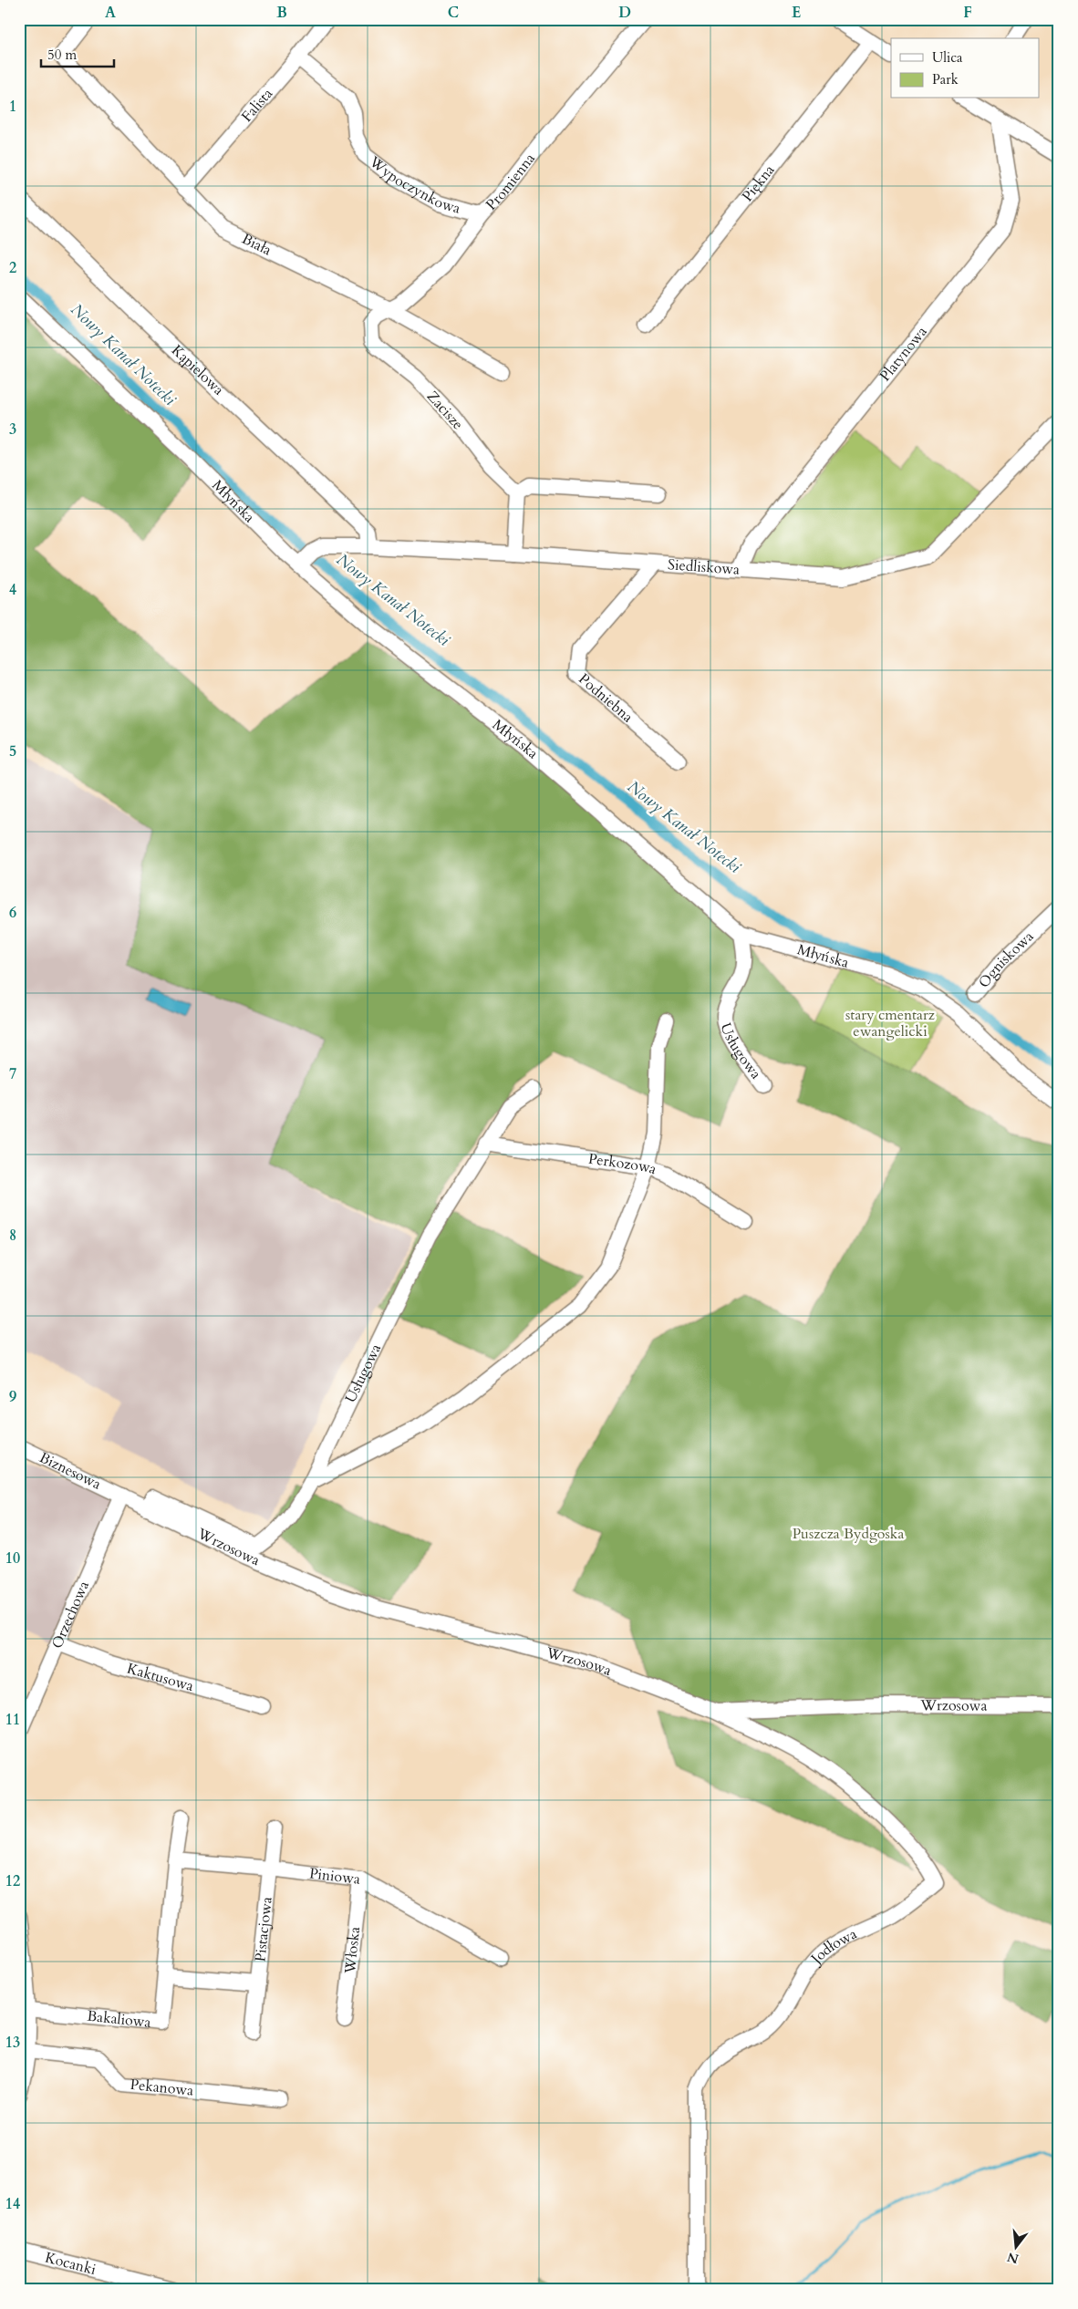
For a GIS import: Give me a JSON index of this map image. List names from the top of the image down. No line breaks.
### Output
{"streets":{"street":["Falista","Promienna","Wypoczynkowa","Piękna","Biała","Platynowa","Kąpielowa","Zacisze","Młyńska","Siedliskowa","Podniebna","Ogniskowa","Usługowa","Perkozowa","Biznesowa","Wrzosowa","Orzechowa","Kaktusowa","Piniowa","Pistacjowa","Jodłowa","Włoska","Bakaliowa","Pekanowa","Kocanki"]},"crossings":[["Falista","Wypoczynkowa"],["Falista","Biała"],["Promienna","Wypoczynkowa"],["Promienna","Biała"],["Promienna","Zacisze"],["Platynowa","Siedliskowa"],["Kąpielowa","Siedliskowa"],["Młyńska","Siedliskowa"],["Młyńska","Usługowa"],["Siedliskowa","Podniebna"],["Usługowa","Perkozowa"],["Usługowa","Wrzosowa"],["Biznesowa","Wrzosowa"],["Biznesowa","Orzechowa"],["Wrzosowa","Orzechowa"],["Wrzosowa","Jodłowa"],["Orzechowa","Kaktusowa"],["Piniowa","Pistacjowa"],["Piniowa","Włoska"],["Piniowa","Bakaliowa"]],"water":["Nowy Kanał Notecki"],"parks":["stary cmentarz ewangelicki","Puszcza Bydgoska"],"legend":["Ulica","Park"],"scale_bar":"50 m","north":"bottom","grid":{"columns":["A","B","C","D","E","F"],"rows":["1","2","3","4","5","6","7","8","9","10","11","12","13","14"]}}
